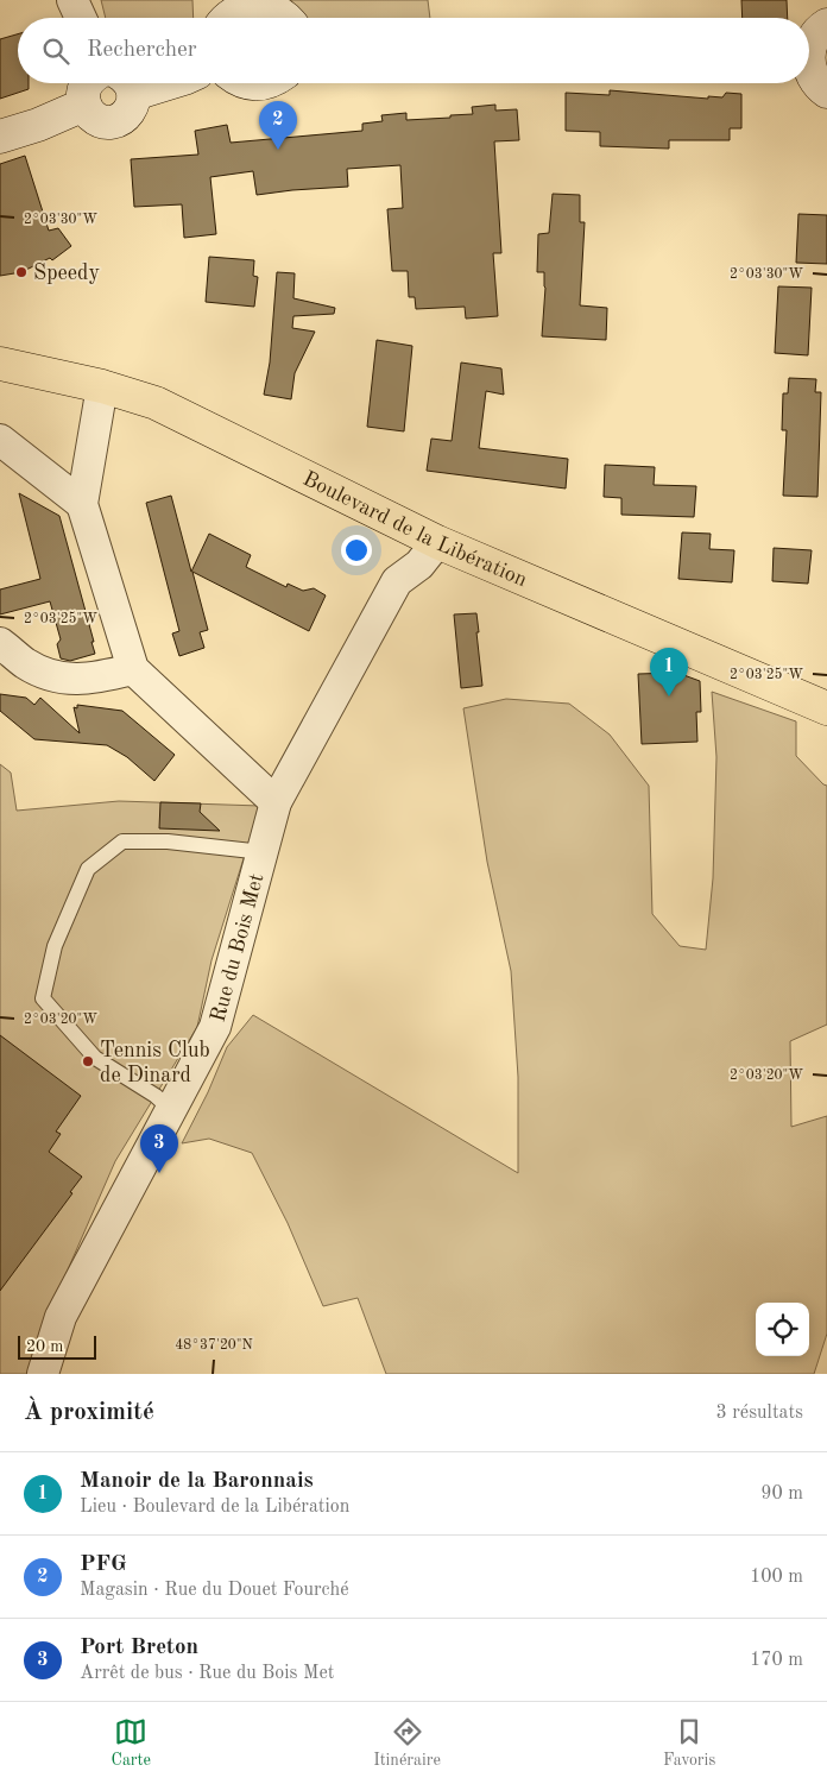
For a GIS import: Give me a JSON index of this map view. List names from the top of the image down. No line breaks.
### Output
{"streets":{"main road":["Boulevard de la Libération"],"street":["Rue du Bois Met"]},"crossings":[["Boulevard de la Libération","Rue du Bois Met"]],"places":["Speedy","Tennis Club de Dinard"],"scale_bar":"20 m","page":{"search":"Rechercher","pins":["2","1","3"],"scale":"20 m","heading":["À proximité","3 résultats"],"list":[{"mark":"1","name":"Manoir de la Baronnais","note":"Lieu · Boulevard de la Libération","value":"90 m"},{"mark":"2","name":"PFG","note":"Magasin · Rue du Douet Fourché","value":"100 m"},{"mark":"3","name":"Port Breton","note":"Arrêt de bus · Rue du Bois Met","value":"170 m"}],"nav":["Carte","Itinéraire","Favoris"]},"coordinates":["2°03'30\"W","2°03'25\"W","2°03'20\"W","48°37'20\"N"]}
